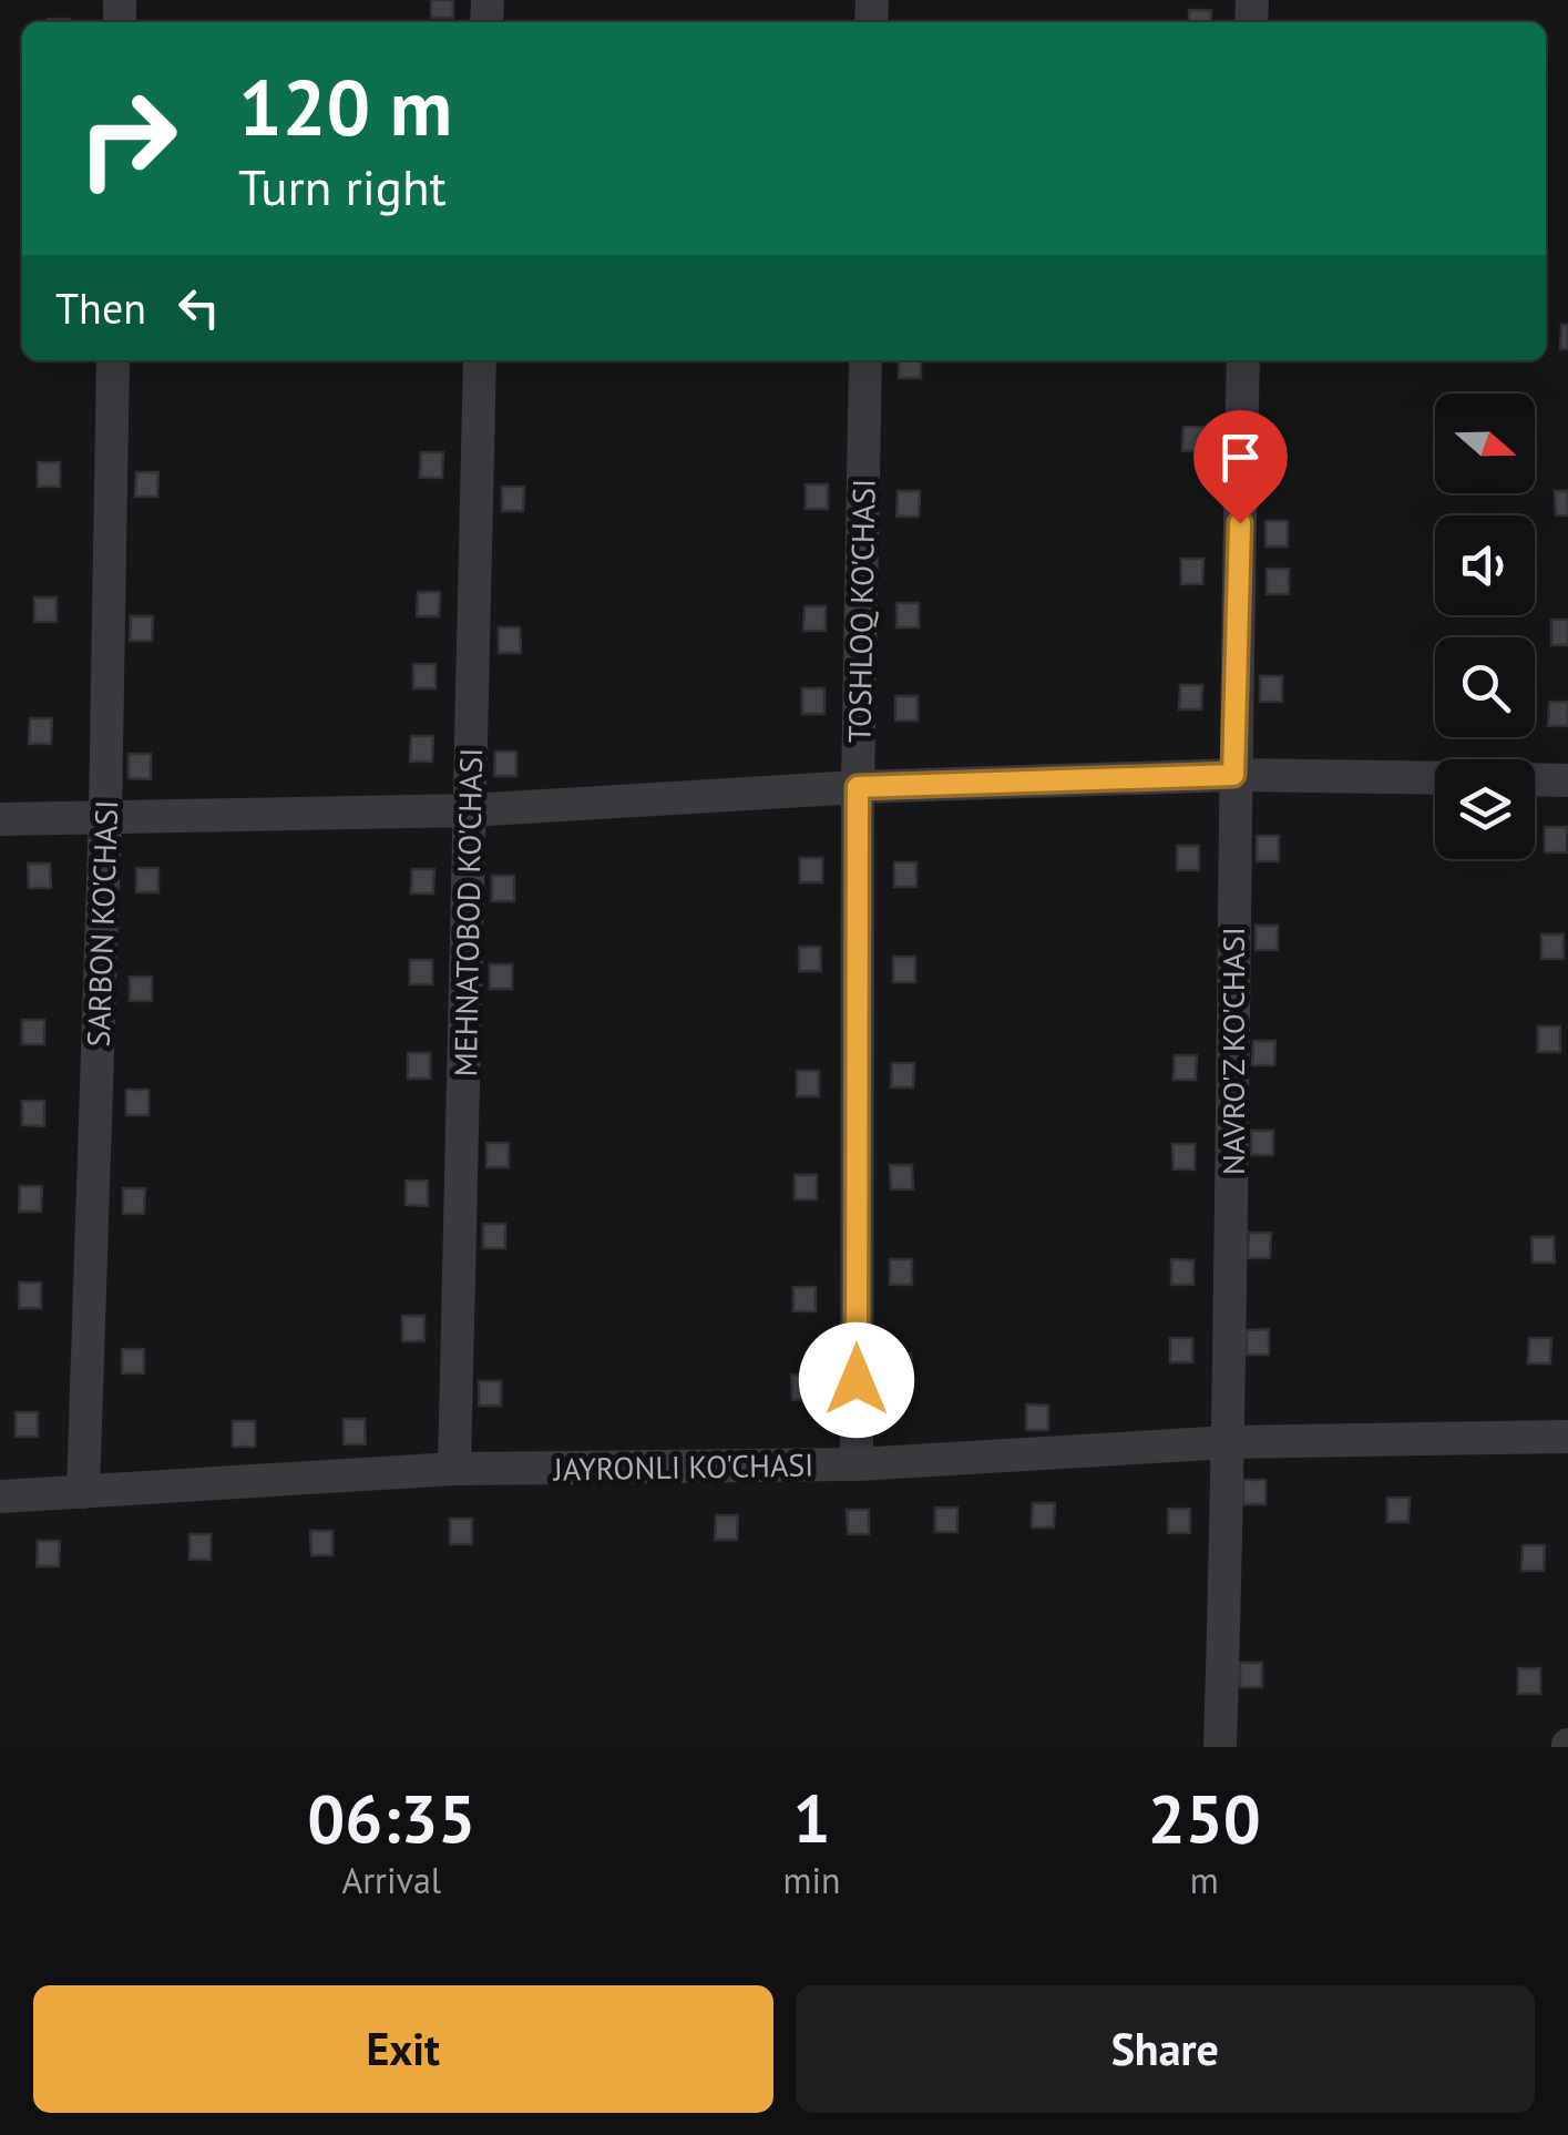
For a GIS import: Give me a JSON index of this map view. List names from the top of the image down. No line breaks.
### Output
{"streets":{"street":["TOSHLOQ KO'CHASI","MEHNATOBOD KO'CHASI","SARBON KO'CHASI","NAVRO'Z KO'CHASI","JAYRONLI KO'CHASI"]},"crossings":[["TOSHLOQ KO'CHASI","JAYRONLI KO'CHASI"],["MEHNATOBOD KO'CHASI","JAYRONLI KO'CHASI"],["SARBON KO'CHASI","JAYRONLI KO'CHASI"],["NAVRO'Z KO'CHASI","JAYRONLI KO'CHASI"]],"north":"right","page":{"turn":["120 m","Turn right"],"then":"Then","eta":["06:35","Arrival","1","min","250","m"],"buttons":["Exit","Share"]}}
